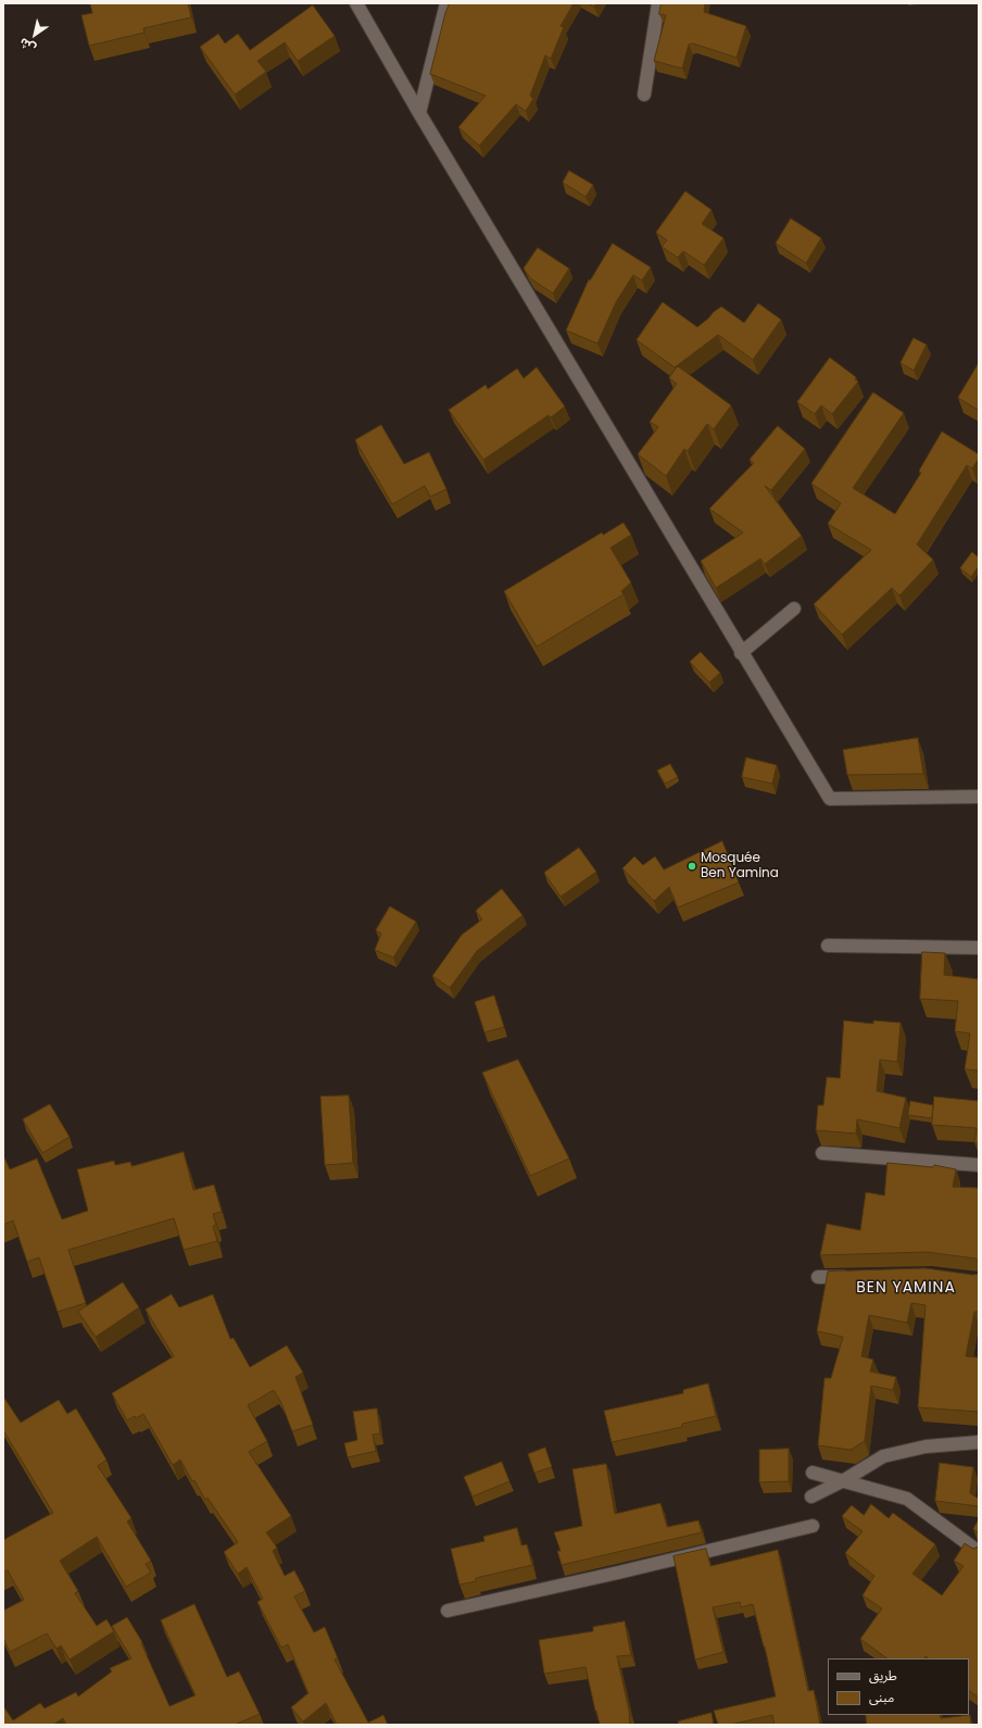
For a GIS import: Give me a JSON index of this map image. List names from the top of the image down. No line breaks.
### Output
{"districts":["BEN YAMINA"],"places":["Mosquée Ben Yamina"],"legend":["طريق","مبنى"],"north":"bottom left"}
